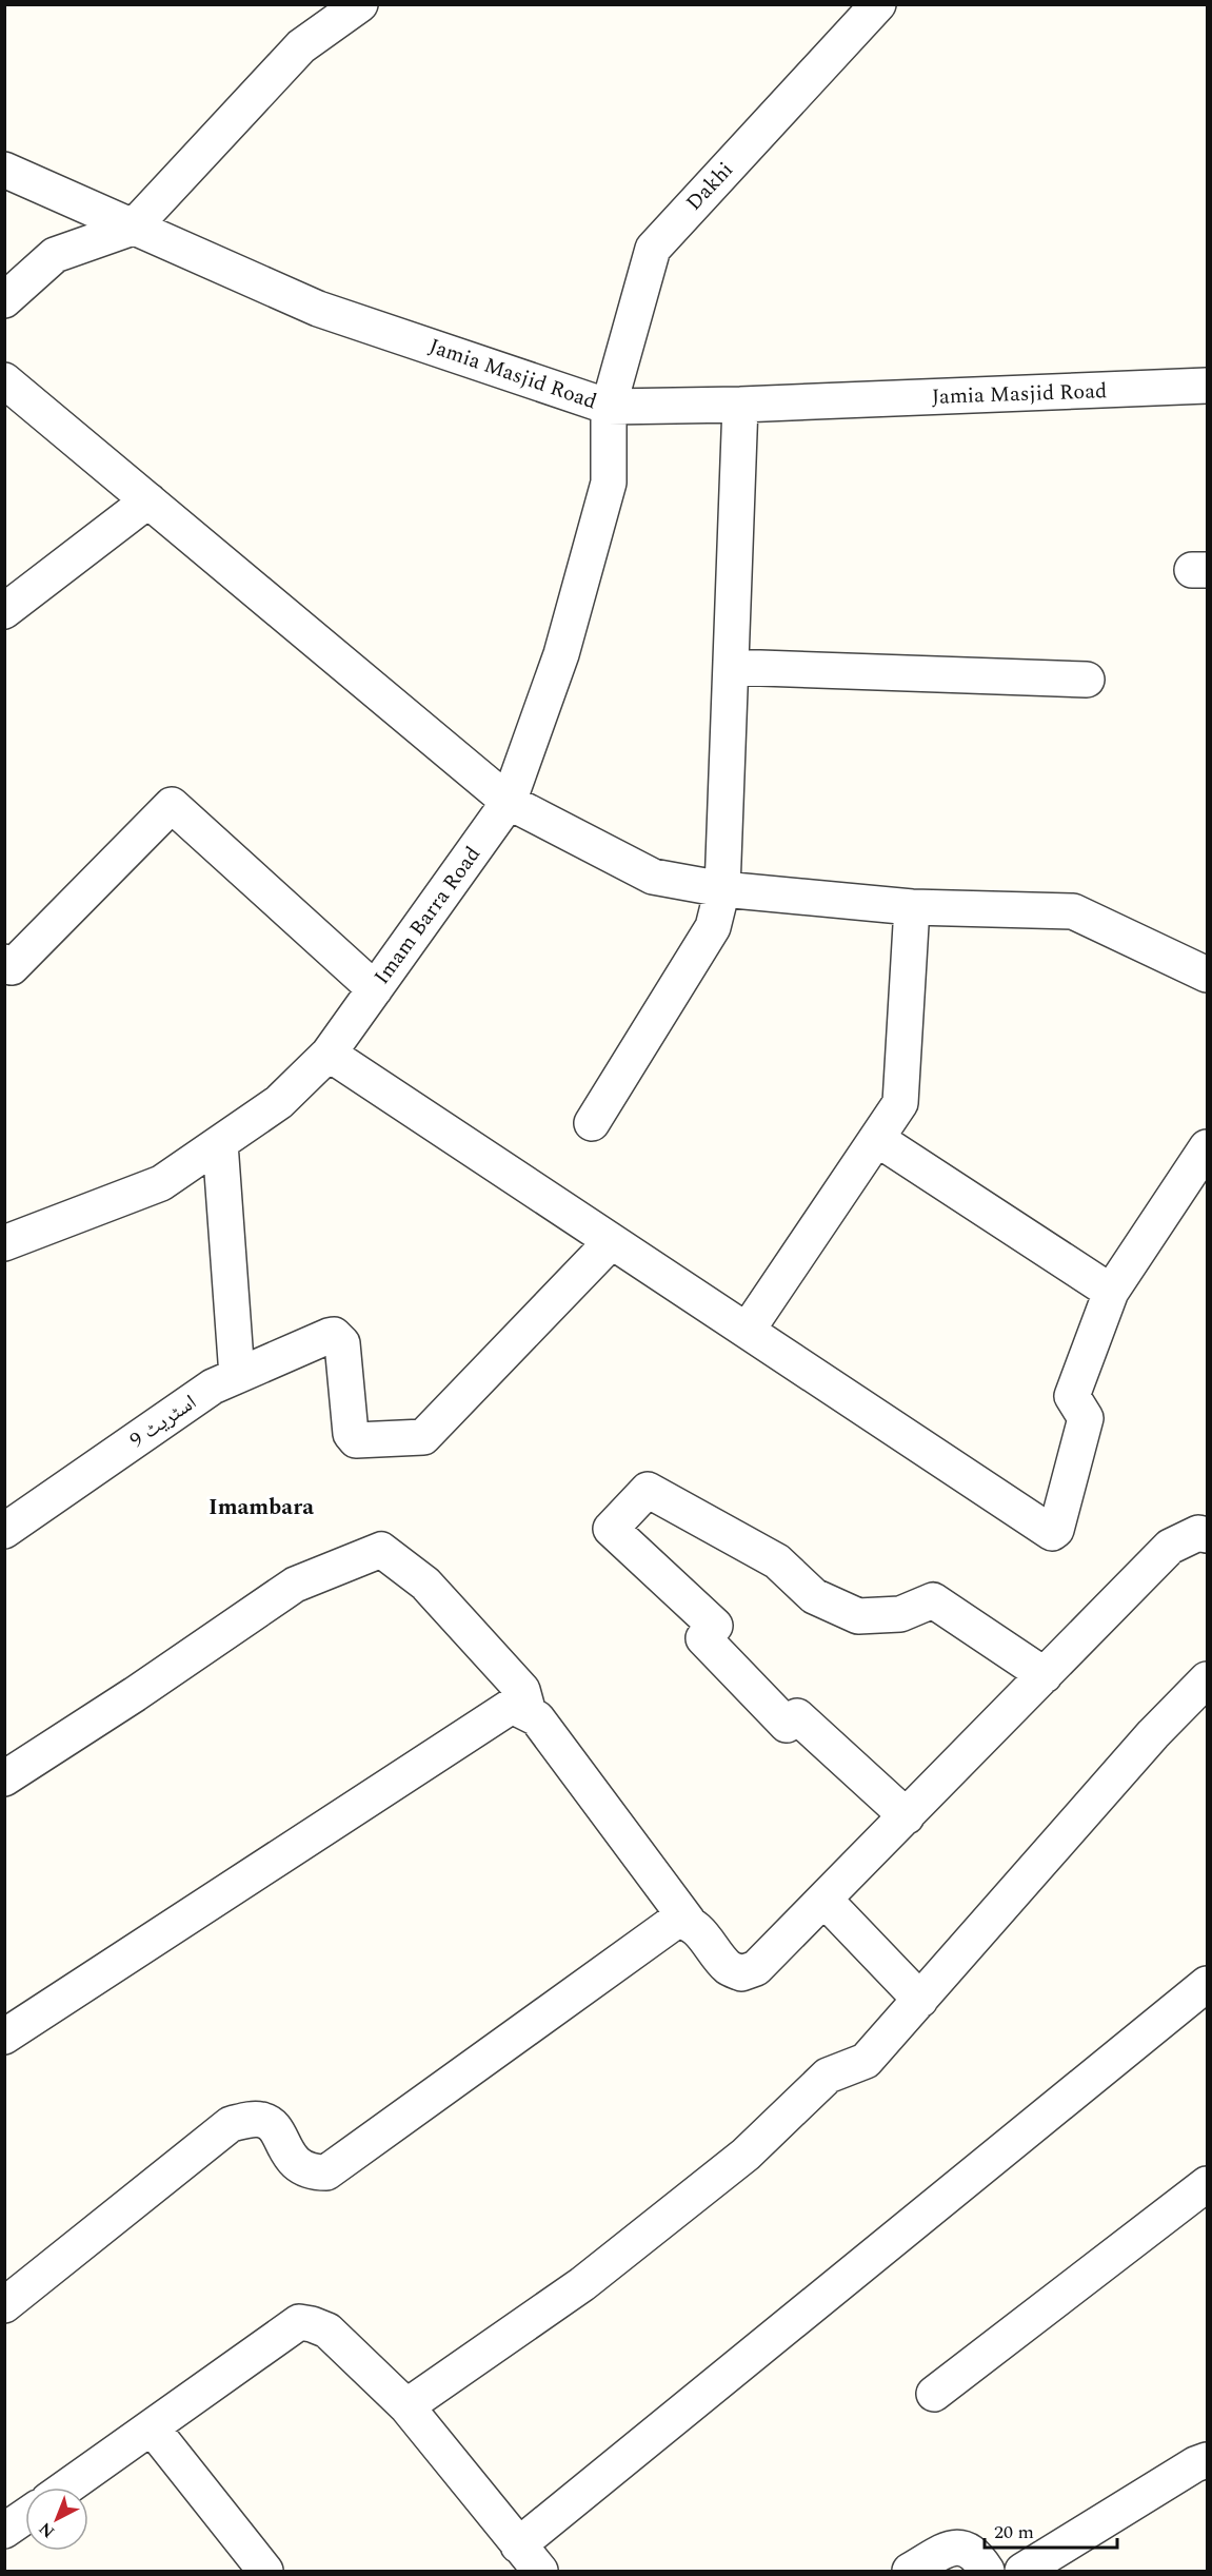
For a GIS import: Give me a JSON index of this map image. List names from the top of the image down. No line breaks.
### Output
{"streets":{"street":["Dakhi","Jamia Masjid Road","Imam Barra Road","اسٹریٹ 9"]},"crossings":[["Dakhi","Jamia Masjid Road"],["Dakhi","Imam Barra Road"],["Jamia Masjid Road","Imam Barra Road"]],"districts":["Imambara"],"scale_bar":"20 m","north":"bottom left"}
